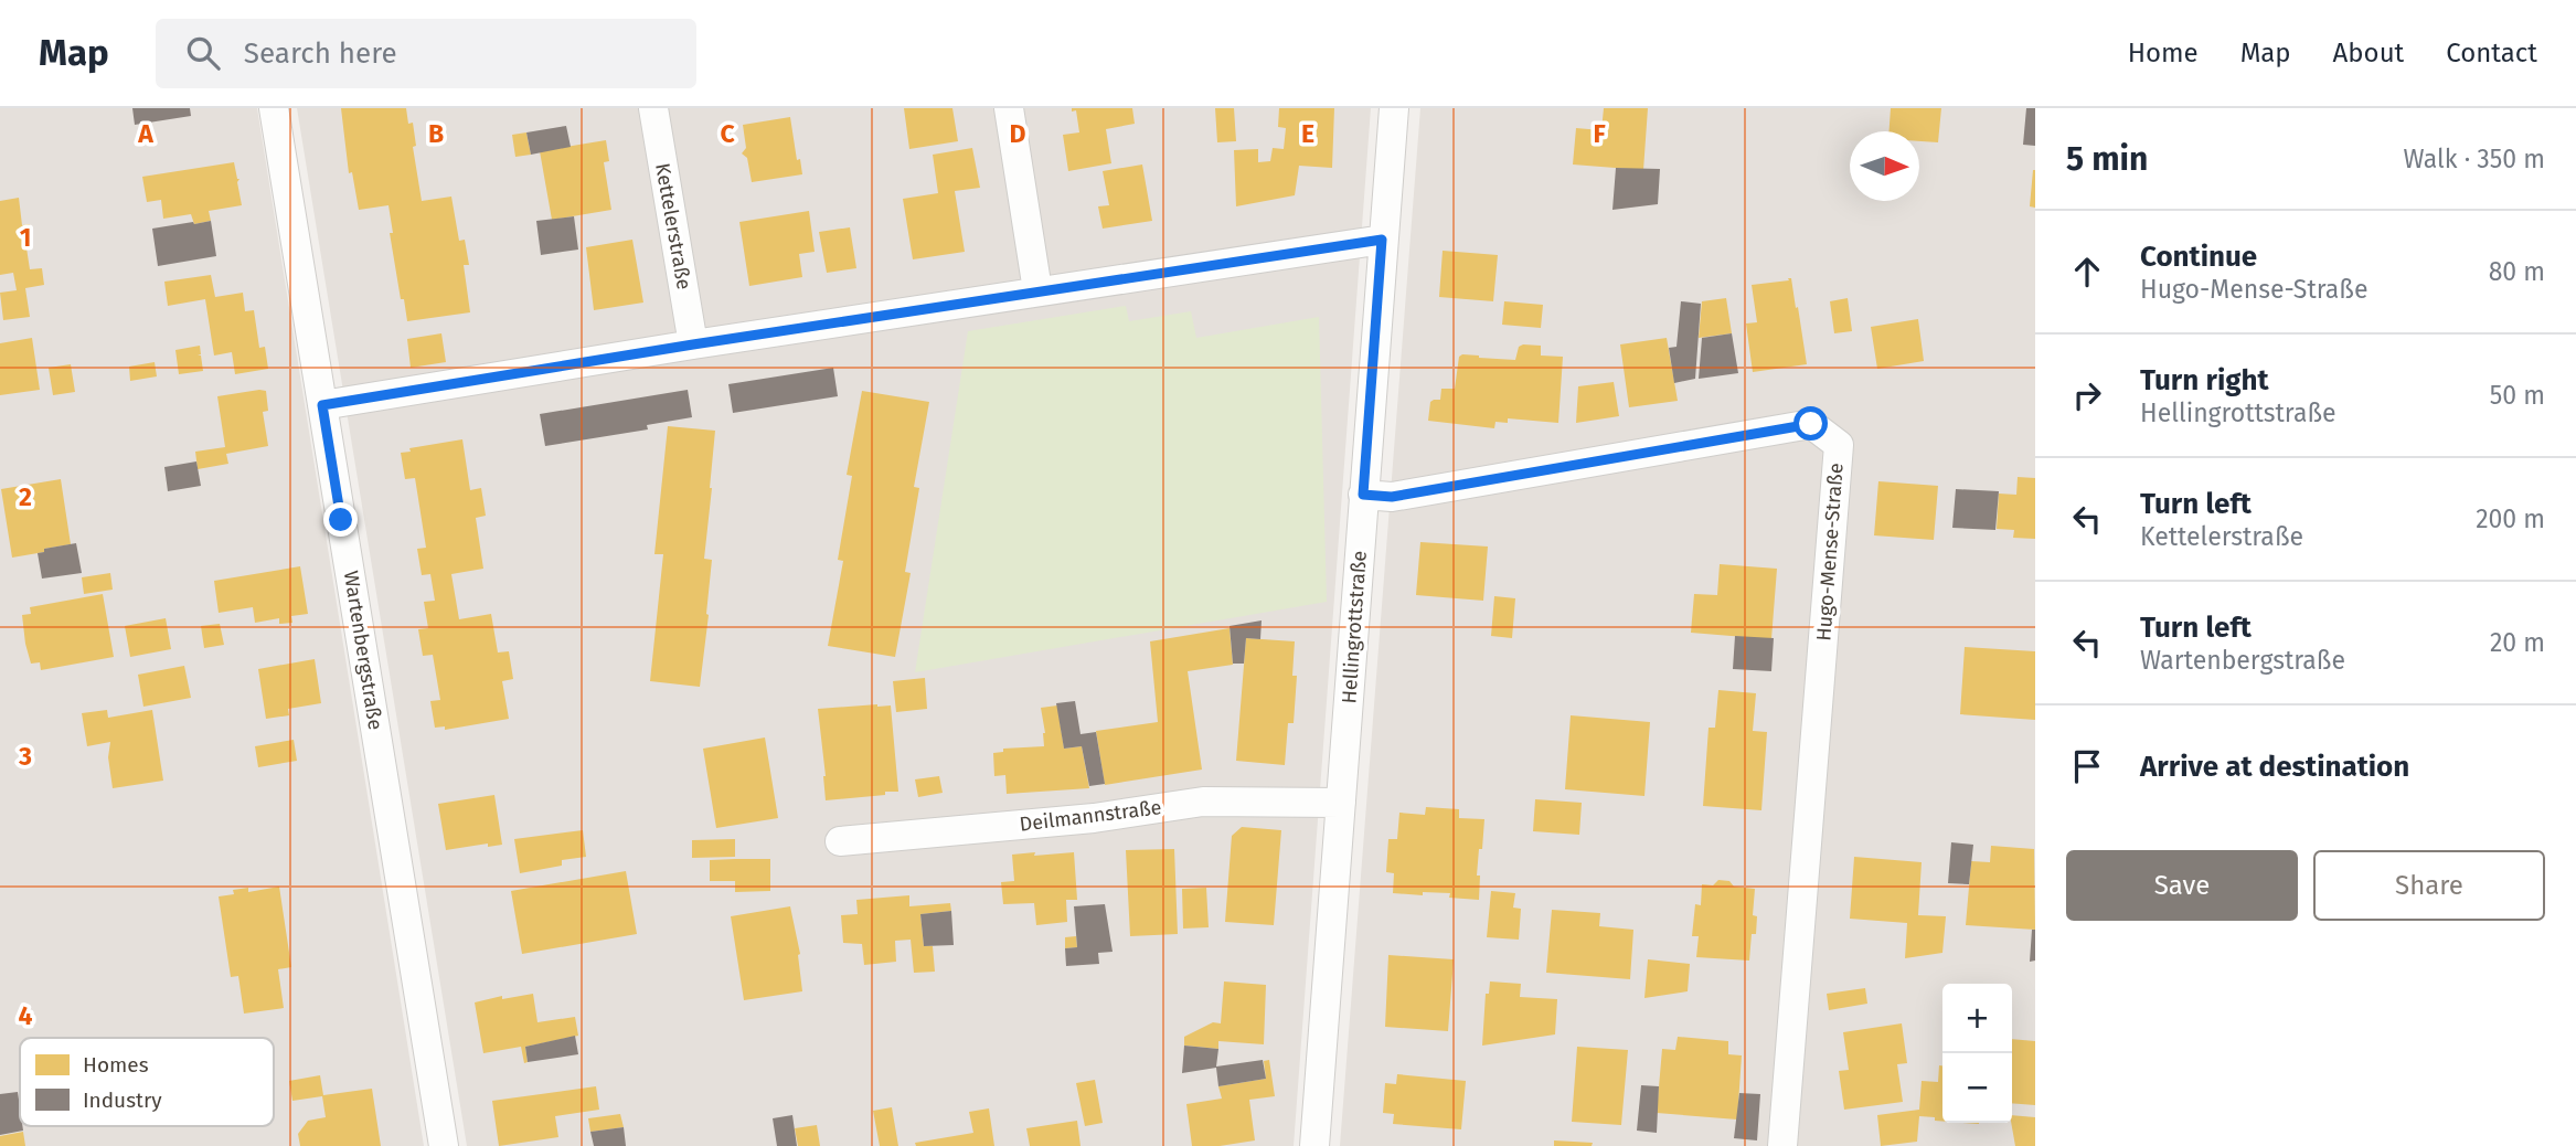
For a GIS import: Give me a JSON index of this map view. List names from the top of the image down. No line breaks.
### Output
{"streets":{"street":["Kettelerstraße","Hugo-Mense-Straße","Hellingrottstraße","Wartenbergstraße","Deilmannstraße"]},"crossings":[["Hugo-Mense-Straße","Hellingrottstraße"],["Hellingrottstraße","Deilmannstraße"]],"legend":["Homes","Industry"],"north":"right","page":{"header":"Map","search":"Search here","nav":["Home","Map","About","Contact"],"heading":["5 min","Walk · 350 m"],"list":[["Continue","Hugo-Mense-Straße","80 m"],["Turn right","Hellingrottstraße","50 m"],["Turn left","Kettelerstraße","200 m"],["Turn left","Wartenbergstraße","20 m"],"Arrive at destination"],"buttons":["Save","Share"],"map_buttons":["+","−"]},"grid":{"columns":["A","B","C","D","E","F"],"rows":["1","2","3","4"]}}
